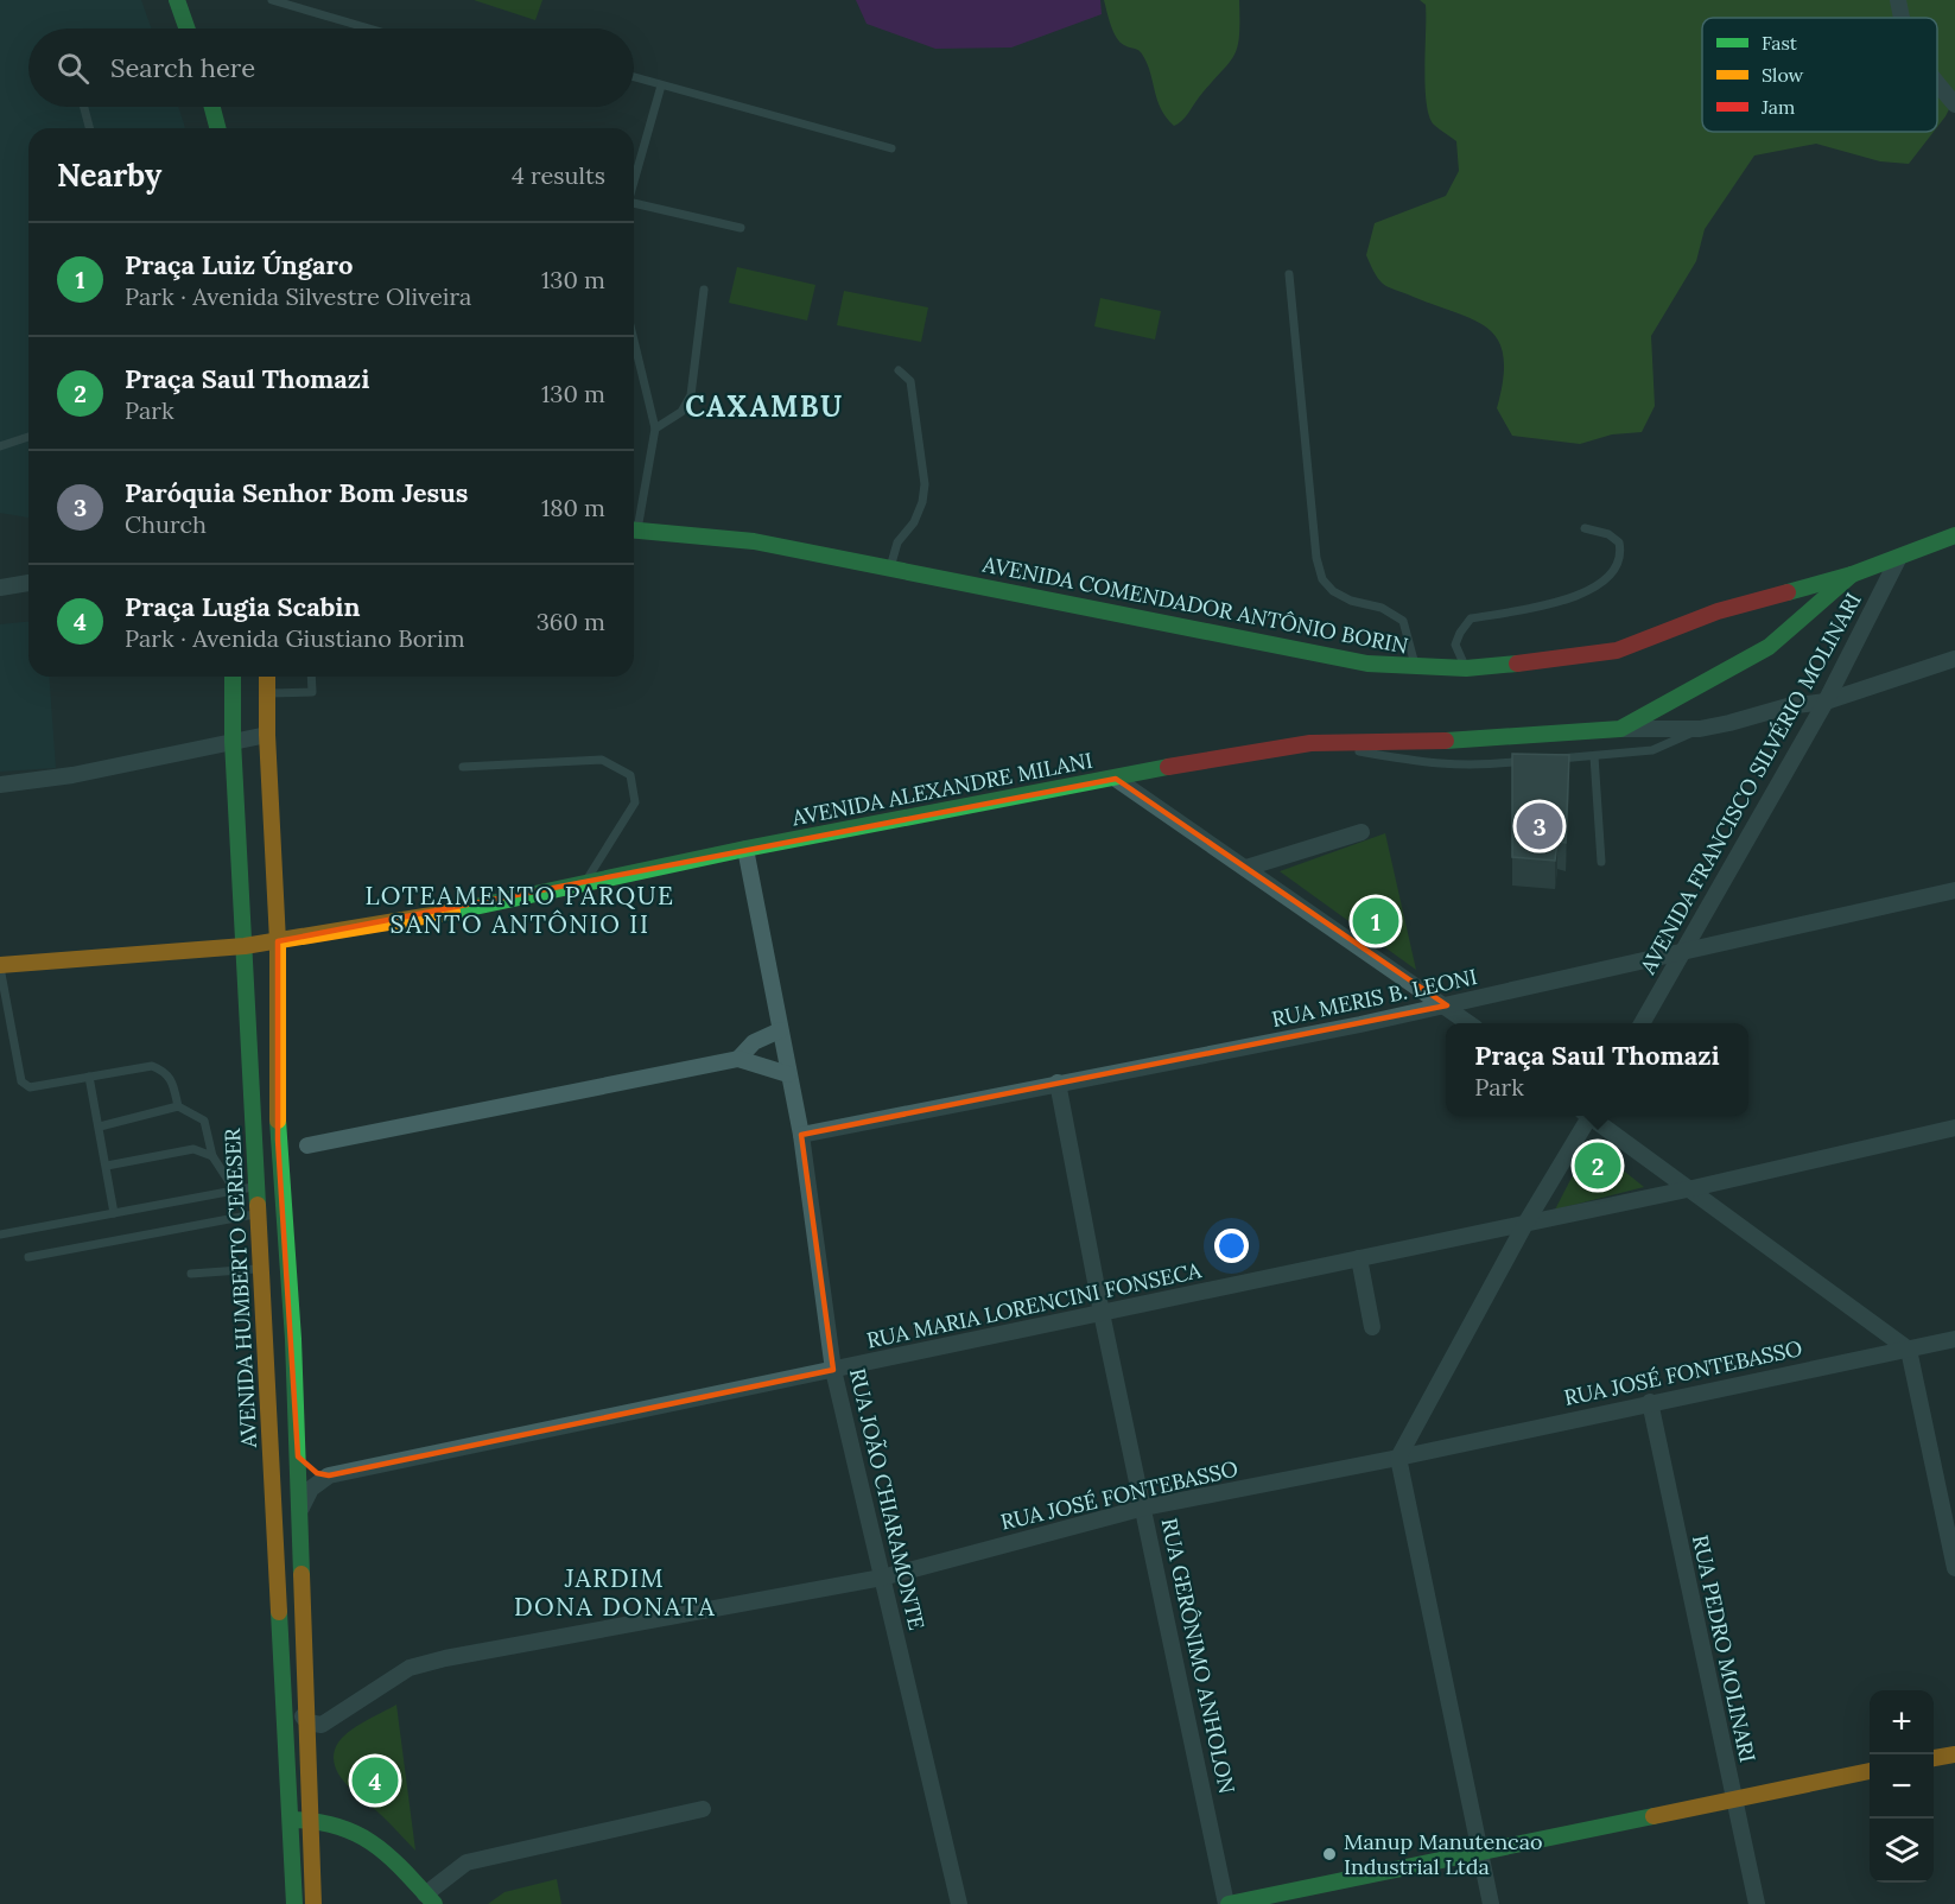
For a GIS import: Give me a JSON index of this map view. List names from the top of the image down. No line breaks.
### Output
{"streets":{"main road":["AVENIDA COMENDADOR ANTÔNIO BORIN","AVENIDA ALEXANDRE MILANI","AVENIDA HUMBERTO CERESER"],"street":["AVENIDA FRANCISCO SILVÉRIO MOLINARI","RUA MERIS B. LEONI","RUA MARIA LORENCINI FONSECA","RUA JOSÉ FONTEBASSO","RUA JOÃO CHIARAMONTE","RUA PEDRO MOLINARI","RUA GERÔNIMO ANHOLON"]},"crossings":[["AVENIDA COMENDADOR ANTÔNIO BORIN","AVENIDA FRANCISCO SILVÉRIO MOLINARI"],["AVENIDA COMENDADOR ANTÔNIO BORIN","AVENIDA ALEXANDRE MILANI"],["AVENIDA FRANCISCO SILVÉRIO MOLINARI","RUA MERIS B. LEONI"],["AVENIDA ALEXANDRE MILANI","AVENIDA HUMBERTO CERESER"],["AVENIDA ALEXANDRE MILANI","RUA JOÃO CHIARAMONTE"],["RUA MERIS B. LEONI","RUA JOÃO CHIARAMONTE"],["RUA MERIS B. LEONI","RUA GERÔNIMO ANHOLON"],["AVENIDA HUMBERTO CERESER","RUA JOSÉ FONTEBASSO"],["RUA MARIA LORENCINI FONSECA","RUA JOÃO CHIARAMONTE"],["RUA MARIA LORENCINI FONSECA","RUA GERÔNIMO ANHOLON"],["RUA JOSÉ FONTEBASSO","RUA JOÃO CHIARAMONTE"],["RUA JOSÉ FONTEBASSO","RUA PEDRO MOLINARI"],["RUA JOSÉ FONTEBASSO","RUA GERÔNIMO ANHOLON"]],"districts":["CAXAMBU","LOTEAMENTO PARQUE SANTO ANTÔNIO II","JARDIM DONA DONATA"],"places":["Manup Manutencao Industrial Ltda"],"legend":["Fast","Slow","Jam"],"page":{"search":"Search here","heading":["Nearby","4 results"],"list":[{"mark":"1","name":"Praça Luiz Úngaro","note":"Park · Avenida Silvestre Oliveira","value":"130 m"},{"mark":"2","name":"Praça Saul Thomazi","note":"Park","value":"130 m"},{"mark":"3","name":"Paróquia Senhor Bom Jesus","note":"Church","value":"180 m"},{"mark":"4","name":"Praça Lugia Scabin","note":"Park · Avenida Giustiano Borim","value":"360 m"}],"pins":["3","1","2","4"],"popup":["Praça Saul Thomazi","Park"],"map_buttons":["+","−"]}}
